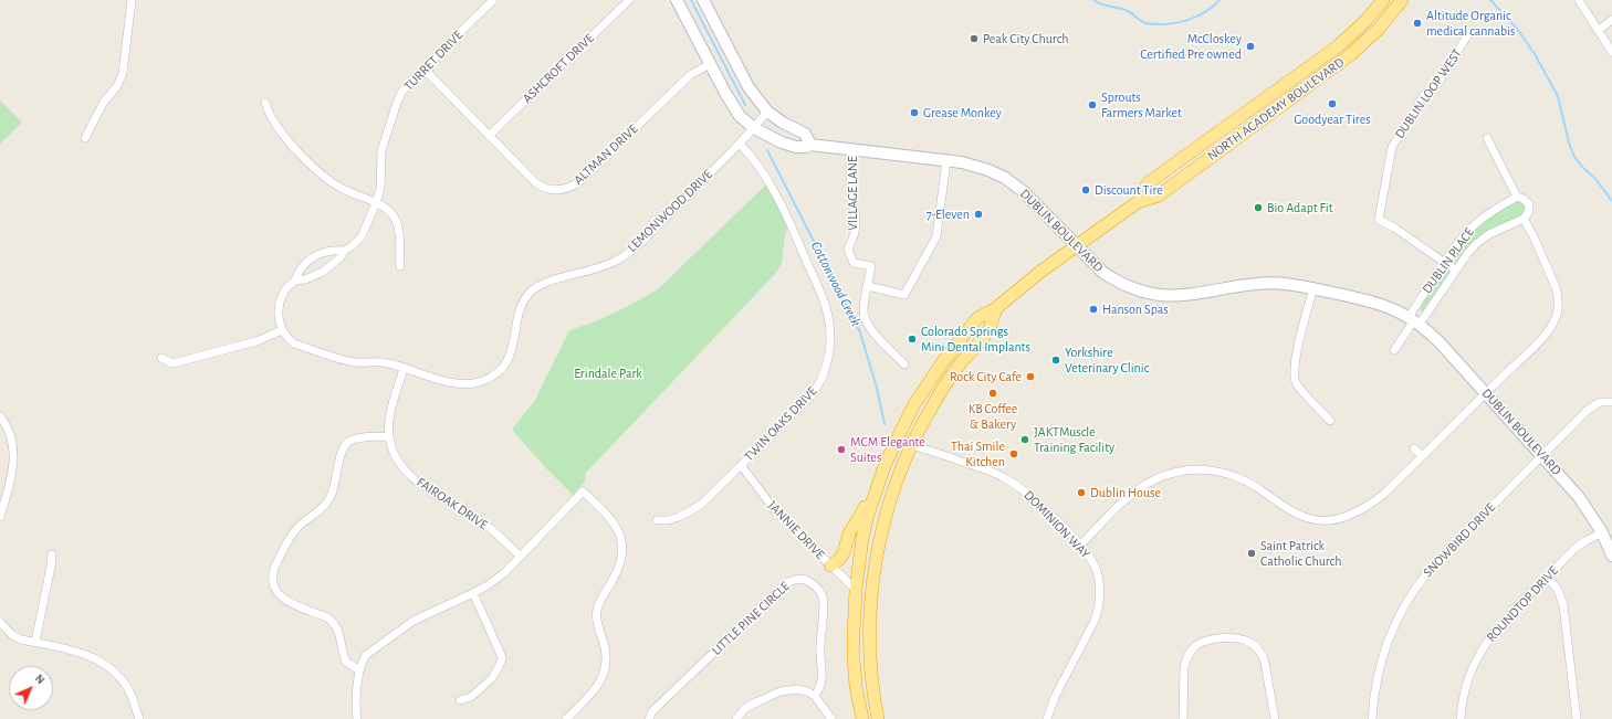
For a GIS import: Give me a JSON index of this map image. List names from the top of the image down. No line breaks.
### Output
{"streets":{"highway":["NORTH ACADEMY BOULEVARD"],"main road":["DUBLIN BOULEVARD"],"street":["TURRET DRIVE","ASHCROFT DRIVE","DUBLIN LOOP WEST","ALTMAN DRIVE","VILLAGE LANE","LEMONWOOD DRIVE","DUBLIN PLACE","TWIN OAKS DRIVE","FAIROAK DRIVE","DOMINION WAY","JANNIE DRIVE","SNOWBIRD DRIVE","ROUNDTOP DRIVE","LITTLE PINE CIRCLE"]},"crossings":[["TURRET DRIVE","ALTMAN DRIVE"],["ASHCROFT DRIVE","ALTMAN DRIVE"],["DUBLIN LOOP WEST","DUBLIN PLACE"],["NORTH ACADEMY BOULEVARD","DUBLIN BOULEVARD"],["NORTH ACADEMY BOULEVARD","JANNIE DRIVE"],["ALTMAN DRIVE","DUBLIN BOULEVARD"],["VILLAGE LANE","DUBLIN BOULEVARD"],["LEMONWOOD DRIVE","DUBLIN BOULEVARD"],["LEMONWOOD DRIVE","TWIN OAKS DRIVE"],["LEMONWOOD DRIVE","FAIROAK DRIVE"],["DUBLIN BOULEVARD","DUBLIN PLACE"],["DUBLIN BOULEVARD","SNOWBIRD DRIVE"],["DUBLIN BOULEVARD","ROUNDTOP DRIVE"],["TWIN OAKS DRIVE","JANNIE DRIVE"]],"water":["Cottonwood Creek"],"parks":["Erindale Park"],"places":["Altitude Organic medical cannabis","Peak City Church","McCloskey Certified Pre owned","Goodyear Tires","Sprouts Farmers Market","Grease Monkey","Discount Tire","Bio Adapt Fit","7-Eleven","Hanson Spas","Colorado Springs Mini Dental Implants","Yorkshire Veterinary Clinic","Rock City Cafe","KB Coffee & Bakery","JAKTMuscle Training Facility","MCM Elegante Suites","Thai Smile Kitchen","Dublin House","Saint Patrick Catholic Church"],"north":"top right"}
